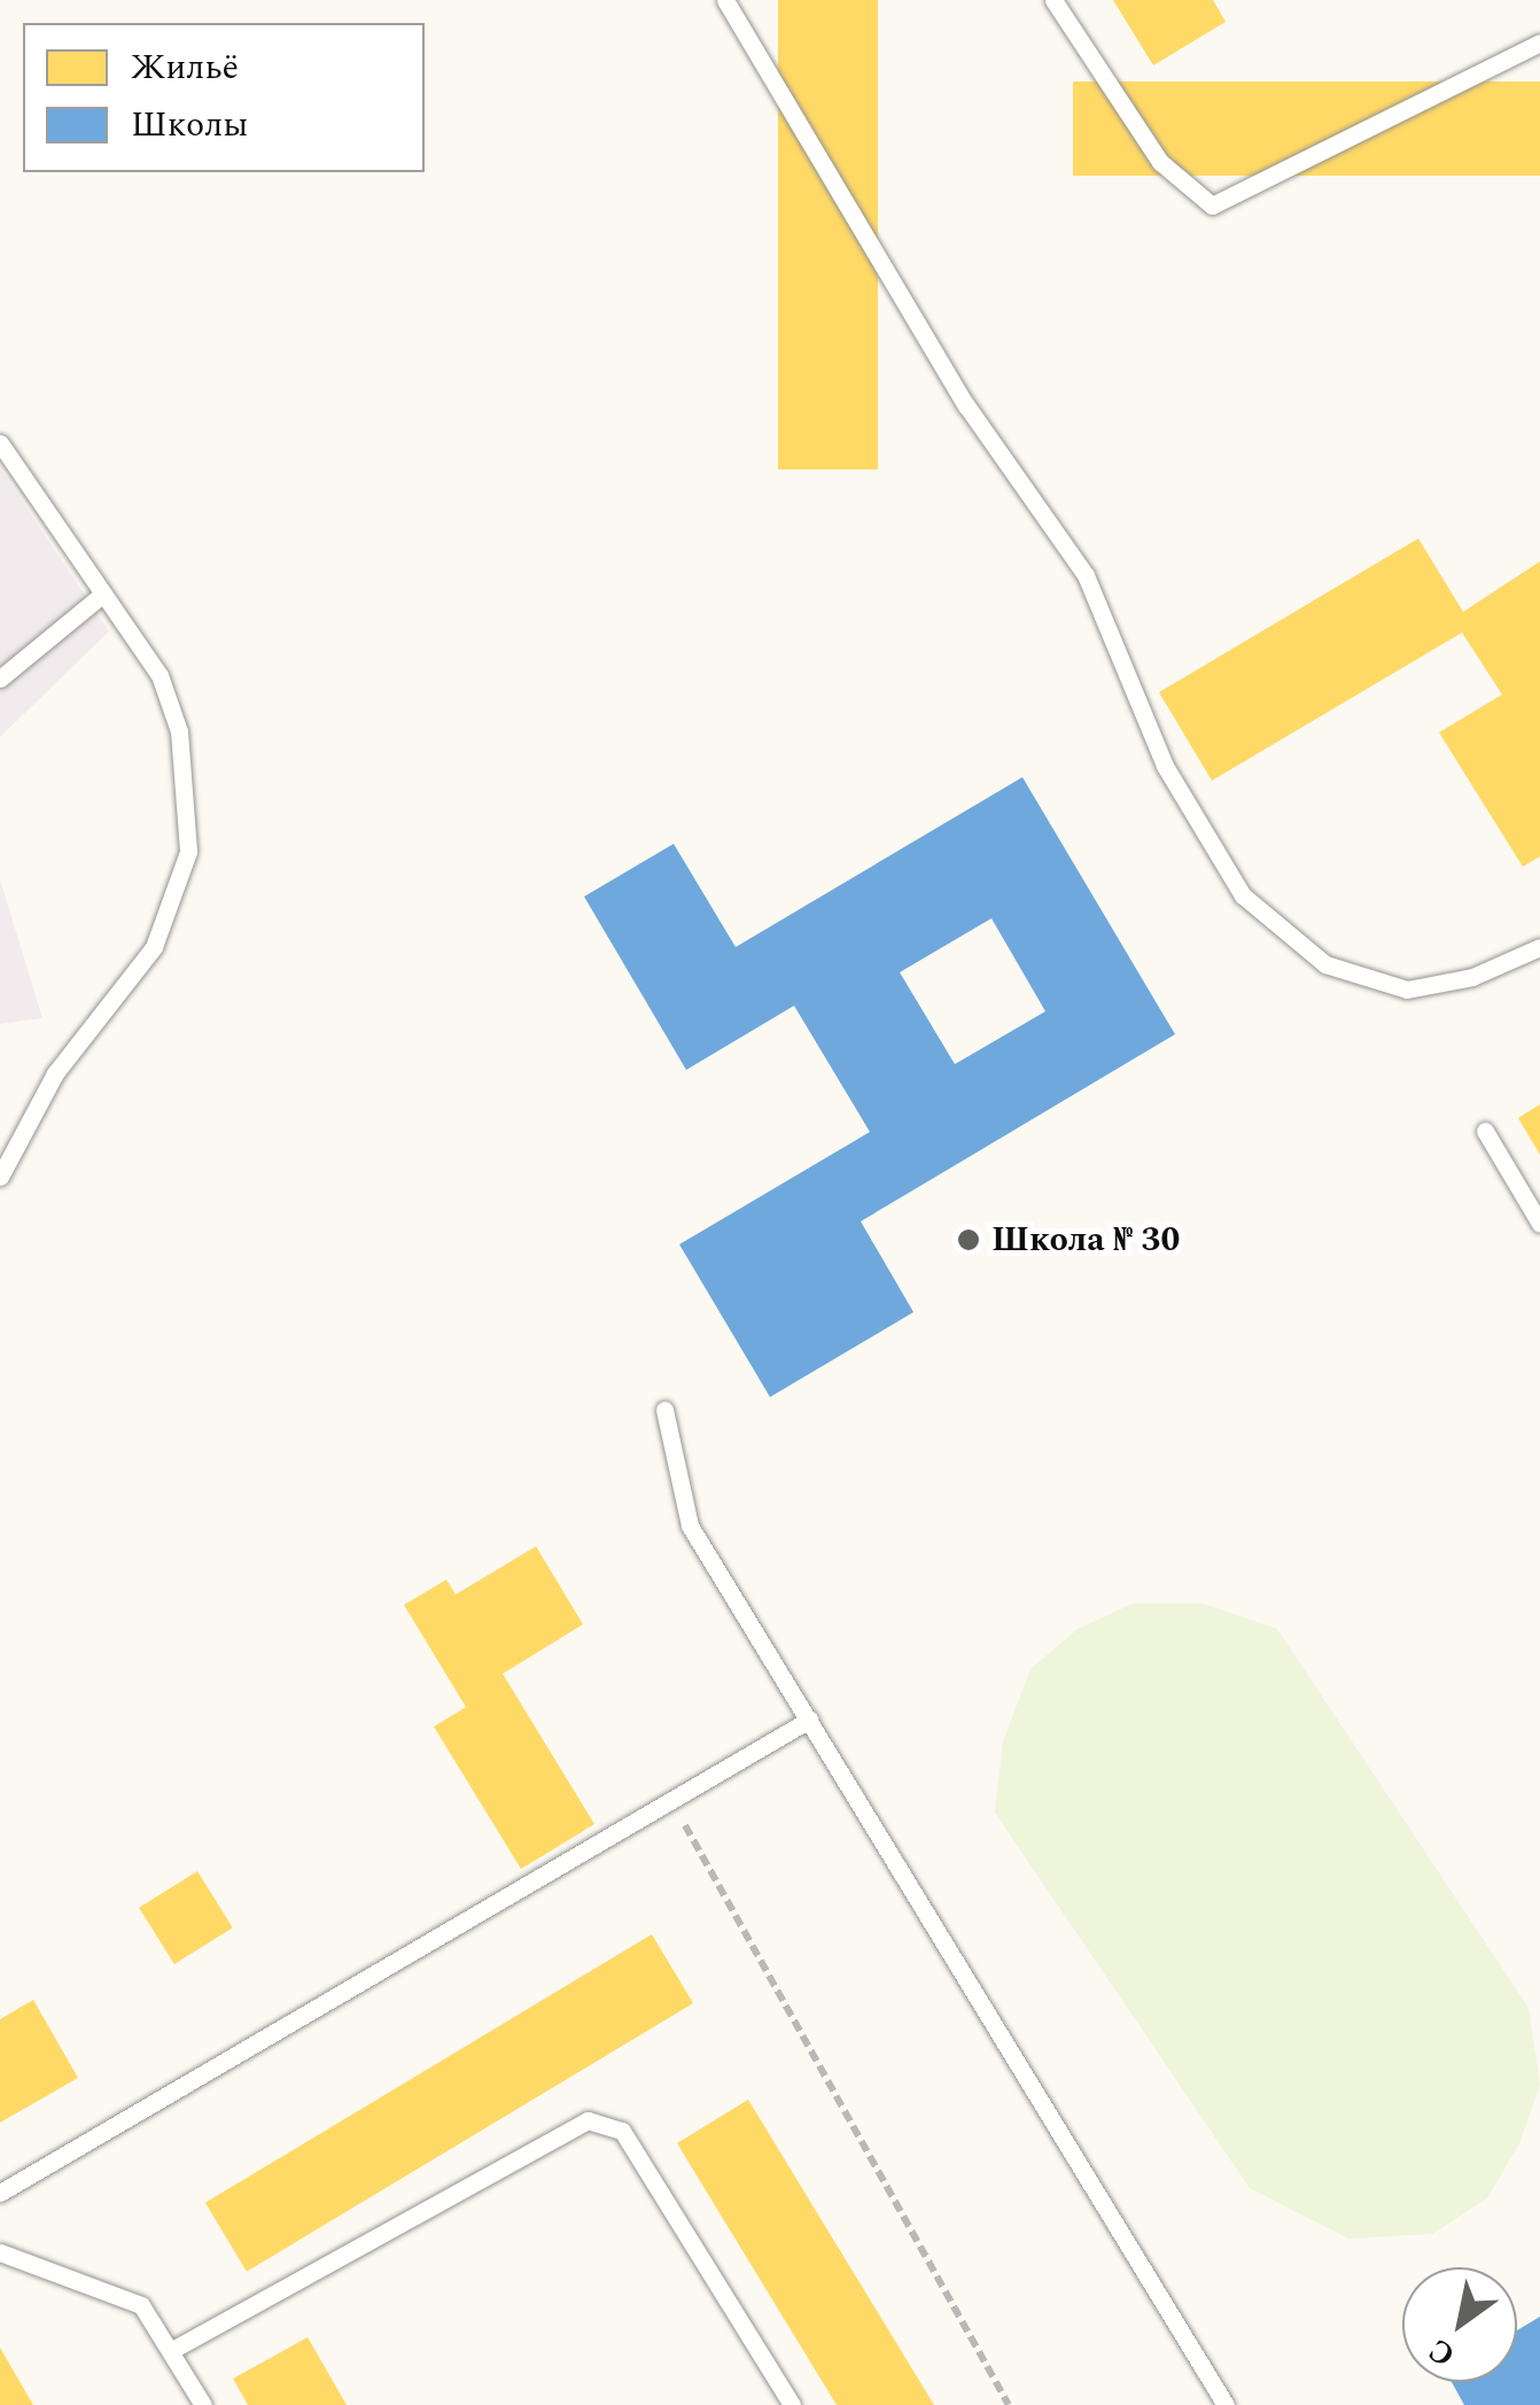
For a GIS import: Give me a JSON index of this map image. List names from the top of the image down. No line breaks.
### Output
{"places":["Школа № 30"],"legend":["Жильё","Школы"],"north":"bottom left"}
